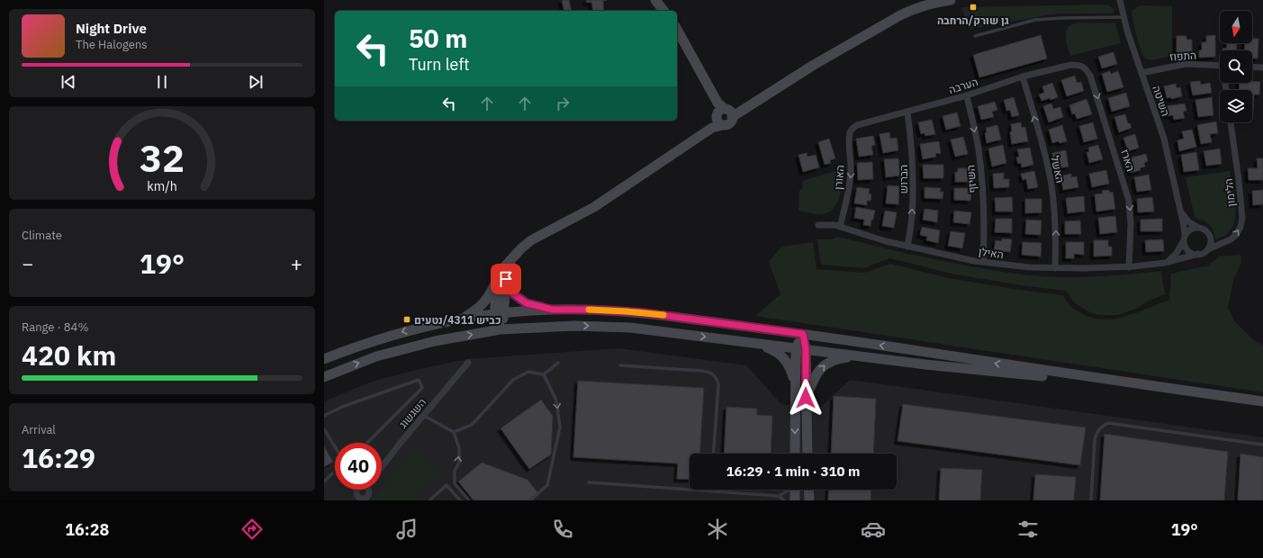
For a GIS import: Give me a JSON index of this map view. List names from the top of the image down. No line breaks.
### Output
{"streets":{"street":["התפוז","הערבה","השיטה","הארז","האשל","האורן","הברוש","השיזף","הלימון","האילן","השגשוג"]},"crossings":[["התפוז","השיטה"],["הערבה","הארז"],["הערבה","האשל"],["הערבה","האורן"],["הערבה","הברוש"],["הערבה","השיזף"],["השיטה","הלימון"],["השיטה","האילן"],["הארז","האילן"],["האשל","האילן"],["האורן","האילן"],["הברוש","האילן"],["השיזף","האילן"],["הלימון","האילן"]],"one_way":["הארז","האשל","האורן","הברוש","השיזף","הלימון"],"places":{"transit":["גן שורק/הרחבה","כביש 4311/נטעים"]},"north":"bottom","page":{"turn":["50 m","Turn left"],"song":["Night Drive","The Halogens"],"tile":["Climate",["Range · 84%","420 km"],["Arrival","16:29"]],"heat":["−","19°","+"],"limit":"40","trip":"16:29 · 1 min · 310 m","tabs":["16:28","19°"],"gauge":["32","km/h"]}}
